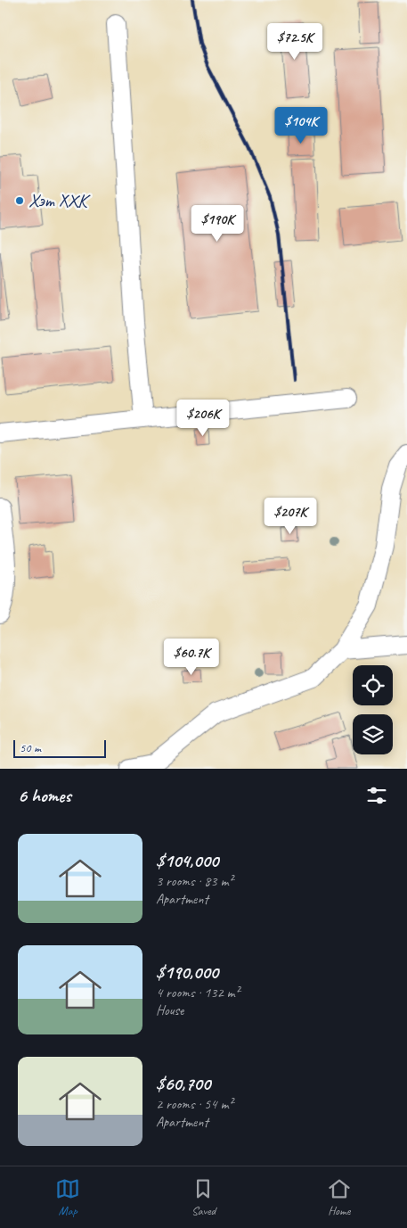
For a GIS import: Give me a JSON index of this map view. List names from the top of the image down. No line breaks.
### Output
{"places":["Хэт ХХК"],"scale_bar":"50 m","page":{"price":["$72.5K","$104K","$190K","$206K","$207K","$60.7K"],"scale":"50 m","heading":"6 homes","list":[{"name":"$104,000","note":"3 rooms · 83 m² · Apartment"},{"name":"$190,000","note":"4 rooms · 132 m² · House"},{"name":"$60,700","note":"2 rooms · 54 m² · Apartment"}],"tabs":["Map","Saved","Home"]}}
